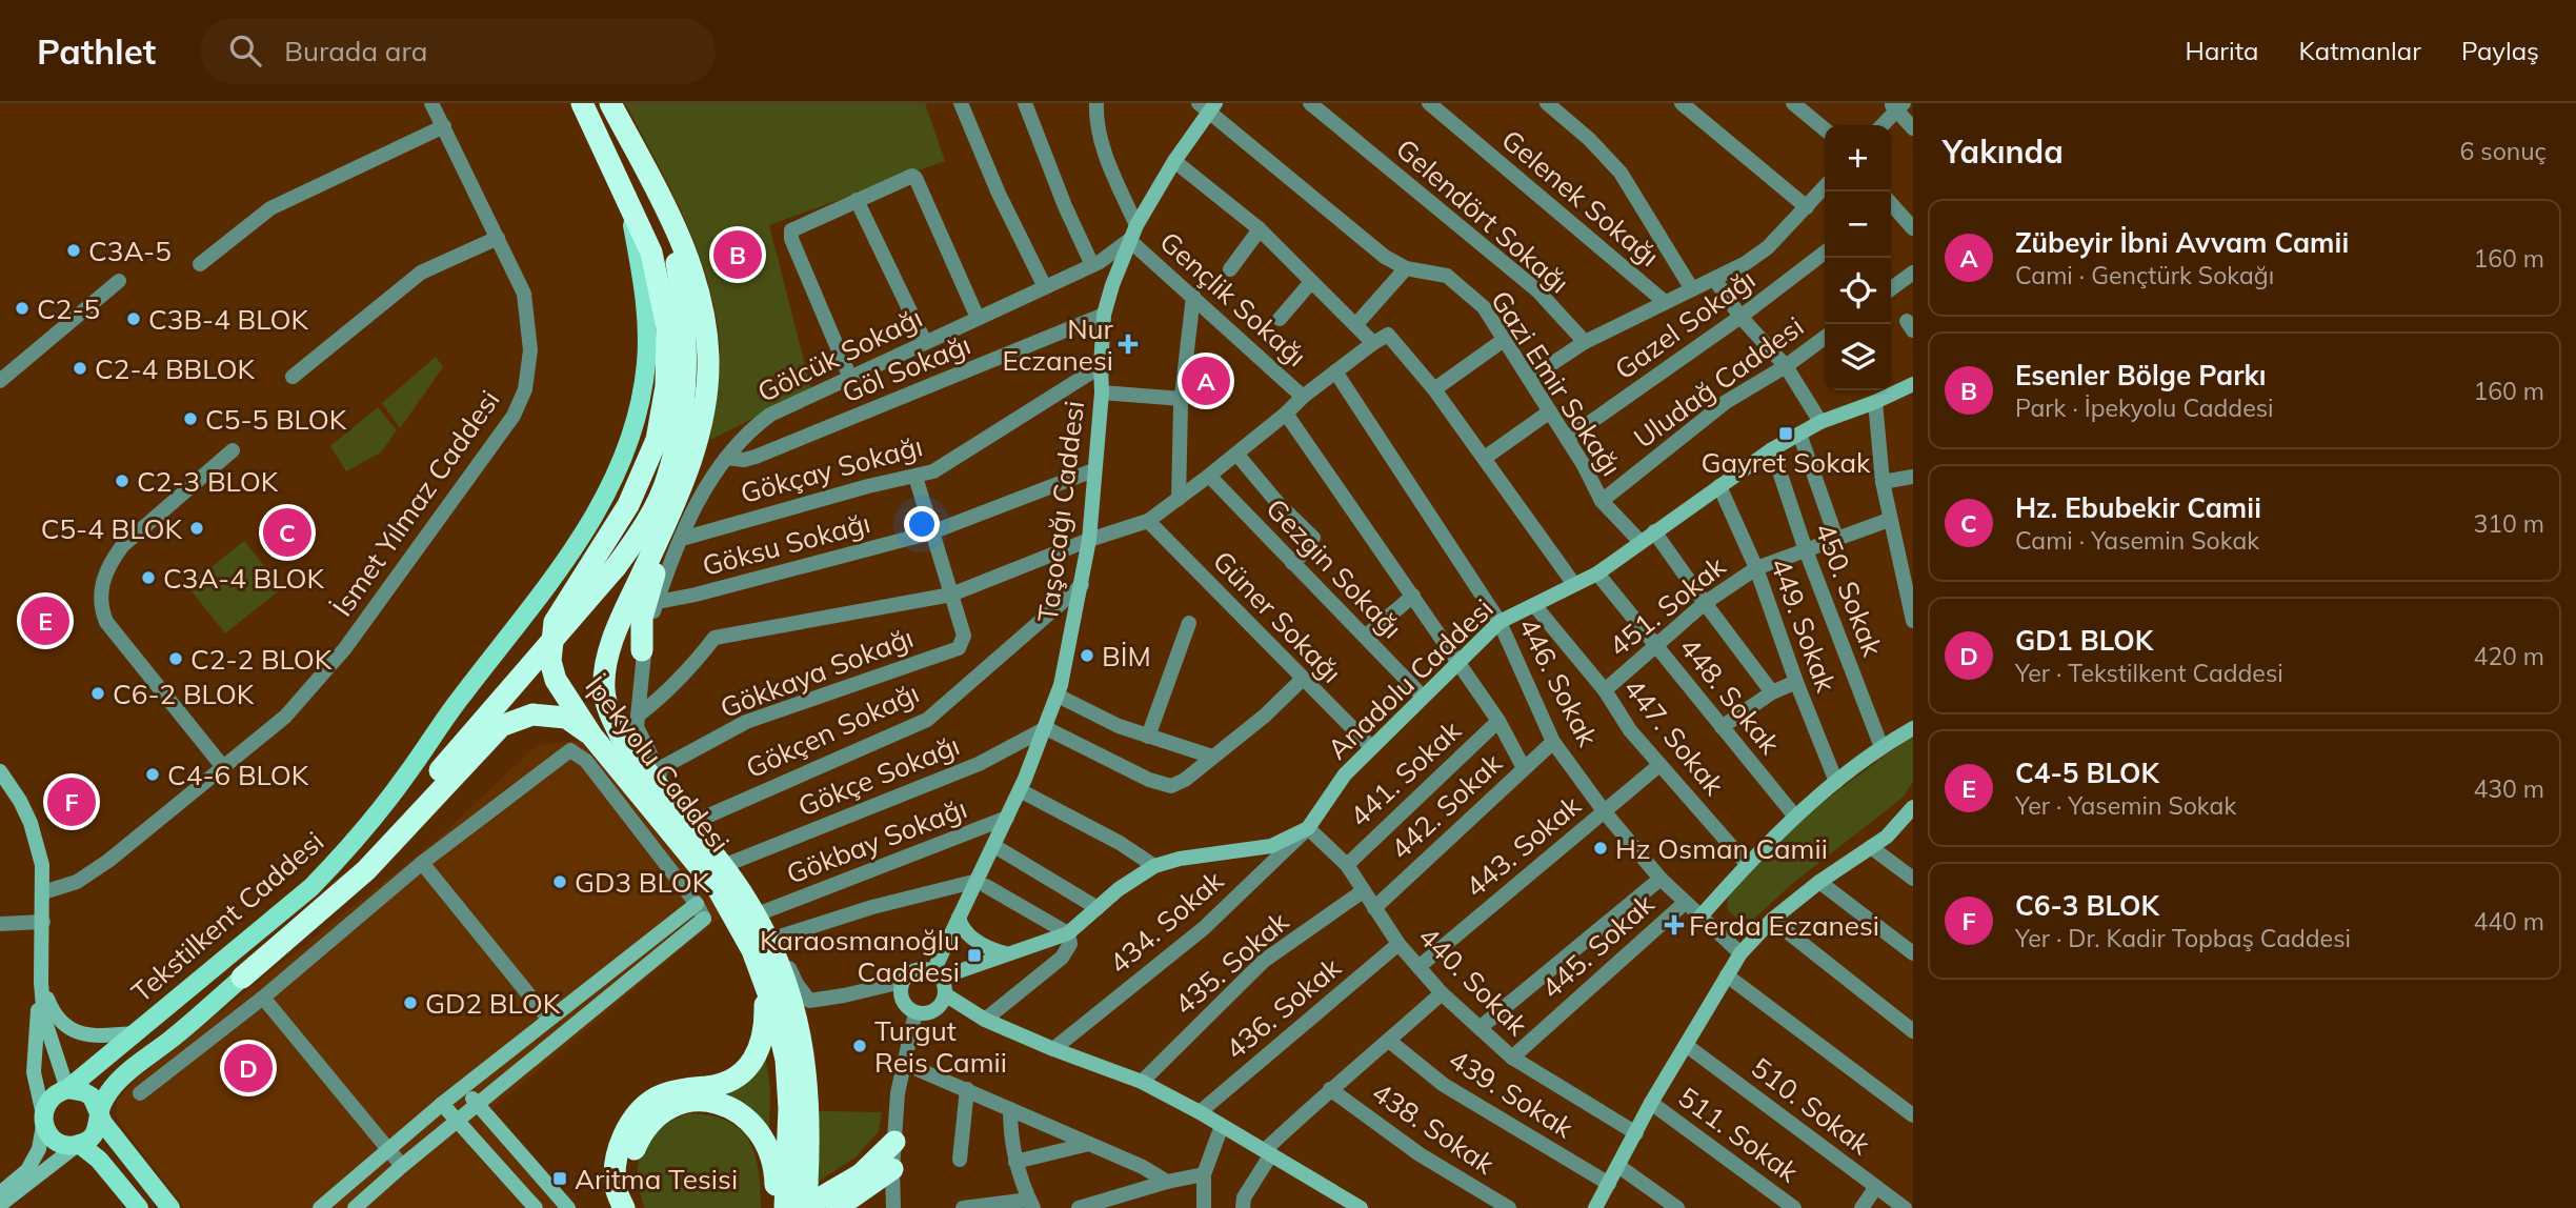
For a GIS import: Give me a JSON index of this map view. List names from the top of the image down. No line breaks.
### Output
{"streets":{"highway":["İpekyolu Caddesi"],"main road":["Taşocağı Caddesi","Anadolu Caddesi","Tekstilkent Caddesi"],"street":["Gelenek Sokağı","Gelendört Sokağı","Gençlik Sokağı","Gazel Sokağı","Gölcük Sokağı","Göl Sokağı","Uludağ Caddesi","Gazi Emir Sokağı","Gökçay Sokağı","İsmet Yılmaz Caddesi","Göksu Sokağı","Gezgin Sokağı","450. Sokak","451. Sokak","Güner Sokağı","449. Sokak","Gökkaya Sokağı","446. Sokak","448. Sokak","Gökçen Sokağı","447. Sokak","441. Sokak","Gökçe Sokağı","442. Sokak","Gökbay Sokağı","443. Sokak","434. Sokak","445. Sokak","435. Sokak","440. Sokak","436. Sokak","439. Sokak","510. Sokak","438. Sokak","511. Sokak"]},"crossings":[["Gençlik Sokağı","Gölcük Sokağı"],["Gençlik Sokağı","Taşocağı Caddesi"],["Gazel Sokağı","Gazi Emir Sokağı"],["Gölcük Sokağı","Göl Sokağı"],["Gölcük Sokağı","Gökçay Sokağı"],["Gölcük Sokağı","Taşocağı Caddesi"],["Gölcük Sokağı","Göksu Sokağı"],["Gölcük Sokağı","Gökkaya Sokağı"],["Gölcük Sokağı","Anadolu Caddesi"],["Gölcük Sokağı","Gökçen Sokağı"],["Gölcük Sokağı","Gökçe Sokağı"],["Gölcük Sokağı","Gökbay Sokağı"],["Göl Sokağı","Taşocağı Caddesi"],["Uludağ Caddesi","Gazi Emir Sokağı"],["Gazi Emir Sokağı","Taşocağı Caddesi"],["Gazi Emir Sokağı","Anadolu Caddesi"],["Gökçay Sokağı","Taşocağı Caddesi"],["Taşocağı Caddesi","Göksu Sokağı"],["Taşocağı Caddesi","Anadolu Caddesi"],["Taşocağı Caddesi","Gökçen Sokağı"],["Taşocağı Caddesi","Gökçe Sokağı"],["Taşocağı Caddesi","Gökbay Sokağı"],["Gezgin Sokağı","Anadolu Caddesi"],["450. Sokak","451. Sokak"],["450. Sokak","Anadolu Caddesi"],["451. Sokak","449. Sokak"],["451. Sokak","448. Sokak"],["451. Sokak","447. Sokak"],["Güner Sokağı","Anadolu Caddesi"],["449. Sokak","Anadolu Caddesi"],["Anadolu Caddesi","446. Sokak"],["Anadolu Caddesi","448. Sokak"],["Anadolu Caddesi","447. Sokak"],["Anadolu Caddesi","434. Sokak"],["Anadolu Caddesi","440. Sokak"],["446. Sokak","442. Sokak"],["446. Sokak","443. Sokak"],["446. Sokak","445. Sokak"],["447. Sokak","443. Sokak"],["İpekyolu Caddesi","Tekstilkent Caddesi"],["441. Sokak","440. Sokak"],["442. Sokak","440. Sokak"],["443. Sokak","440. Sokak"],["434. Sokak","440. Sokak"],["445. Sokak","440. Sokak"],["435. Sokak","440. Sokak"],["440. Sokak","436. Sokak"]],"places":{"other":["C3A-5","C2-5","C3B-4 BLOK","C2-4 BBLOK","C5-5 BLOK","C2-3 BLOK","C5-4 BLOK","C3A-4 BLOK","BİM","C2-2 BLOK","C6-2 BLOK","C4-6 BLOK","Hz Osman Camii","GD3 BLOK","GD2 BLOK","Turgut Reis Camii"],"health":["Nur Eczanesi","Ferda Eczanesi"],"transit":["Gayret Sokak","Karaosmanoğlu Caddesi","Aritma Tesisi"]},"page":{"header":"Pathlet","search":"Burada ara","nav":["Harita","Katmanlar","Paylaş"],"heading":["Yakında","6 sonuç"],"map_buttons":["+","−"],"list":[{"mark":"A","name":"Zübeyir İbni Avvam Camii","note":"Cami · Gençtürk Sokağı","value":"160 m"},{"mark":"B","name":"Esenler Bölge Parkı","note":"Park · İpekyolu Caddesi","value":"160 m"},{"mark":"C","name":"Hz. Ebubekir Camii","note":"Cami · Yasemin Sokak","value":"310 m"},{"mark":"D","name":"GD1 BLOK","note":"Yer · Tekstilkent Caddesi","value":"420 m"},{"mark":"E","name":"C4-5 BLOK","note":"Yer · Yasemin Sokak","value":"430 m"},{"mark":"F","name":"C6-3 BLOK","note":"Yer · Dr. Kadir Topbaş Caddesi","value":"440 m"}],"pins":["B","A","C","E","F","D"]}}
